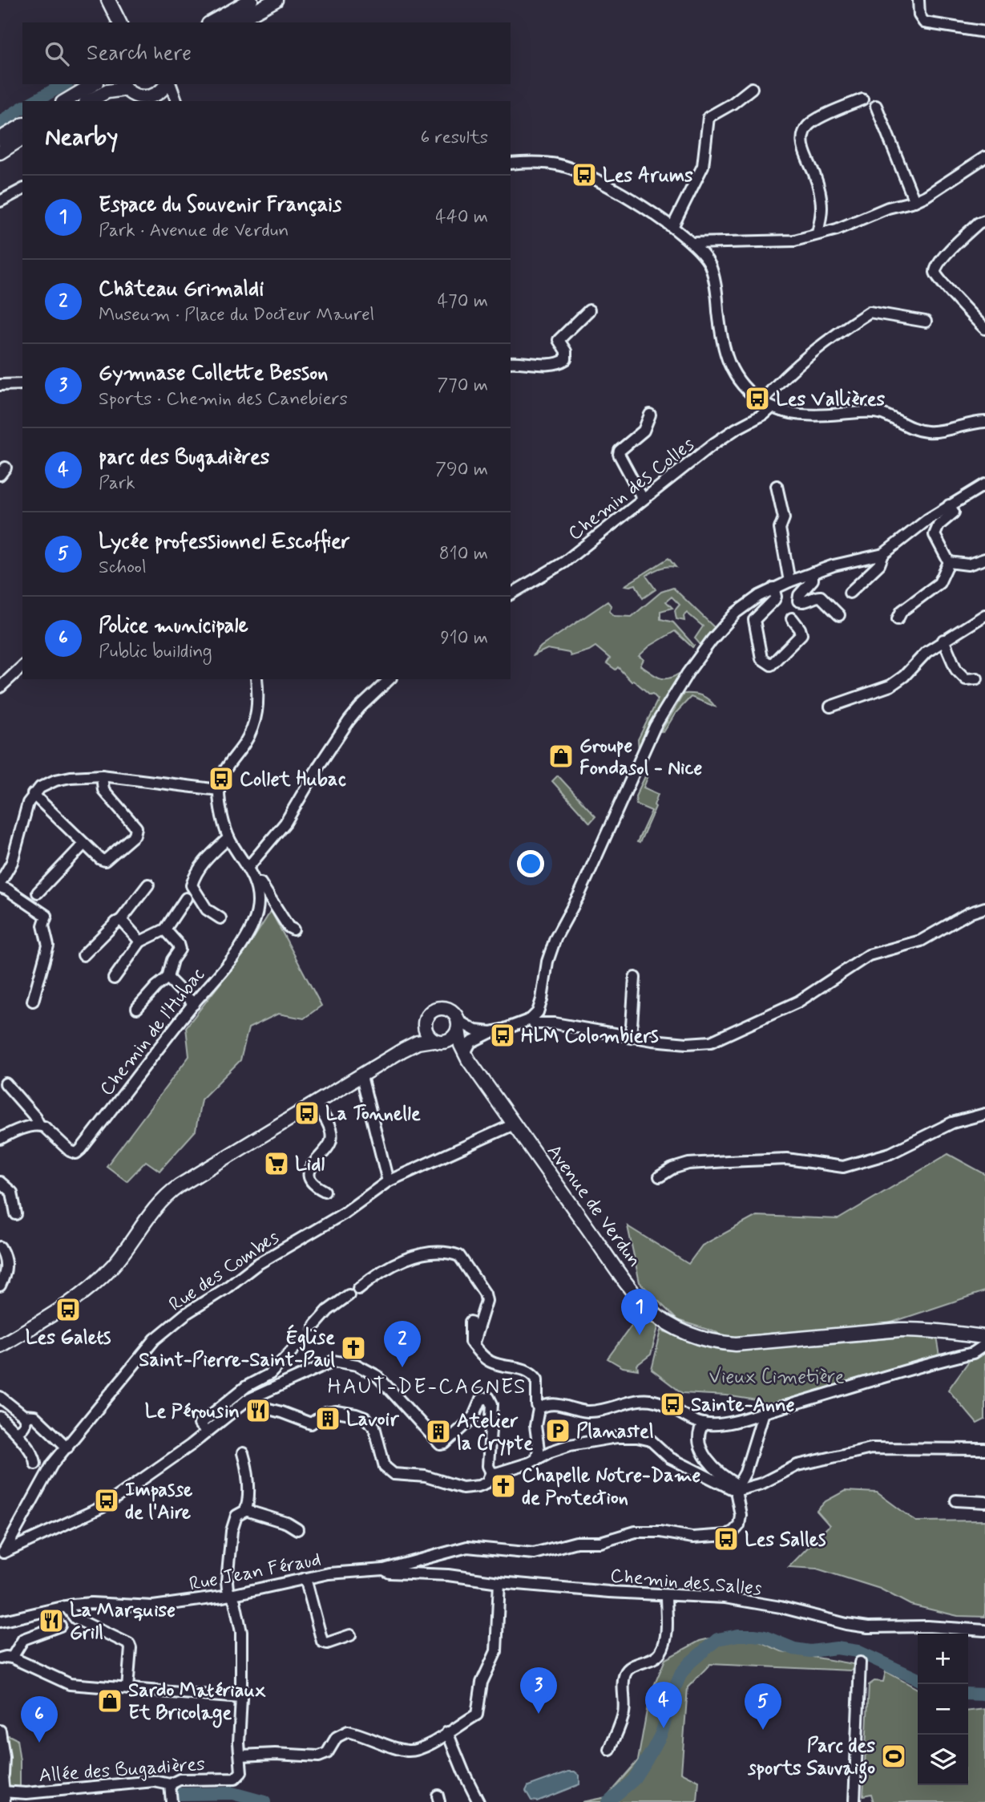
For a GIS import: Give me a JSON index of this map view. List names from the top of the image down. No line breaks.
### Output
{"streets":{"main road":["Avenue de Verdun"],"street":["Chemin des Colles","Chemin de l'Hubac","Rue des Combes","Rue Jean Féraud","Chemin des Salles","Allée des Bugadières"]},"crossings":[["Avenue de Verdun","Rue des Combes"],["Rue Jean Féraud","Chemin des Salles"]],"districts":["HAUT-DE-CAGNES"],"parks":["Vieux Cimetière"],"places":{"bus stop":["Les Arums","Les Vallières","Collet Hubac","HLM Colombiers","La Tonnelle","Les Galets","Sainte-Anne","Impasse de l'Aire","Les Salles"],"shop":["Groupe Fondasol - Nice","Sardo Matériaux Et Bricolage"],"supermarket":["Lidl"],"church":["Église Saint-Pierre-Saint-Paul","Chapelle Notre-Dame de Protection"],"restaurant":["Le Pérousin","La Marquise Grill"],"building":["Lavoir","Atelier la Crypte"],"parking":["Planastel"],"sports":["Parc des sports Sauvaigo"]},"page":{"search":"Search here","heading":["Nearby","6 results"],"list":[{"mark":"1","name":"Espace du Souvenir Français","note":"Park · Avenue de Verdun","value":"440 m"},{"mark":"2","name":"Château Grimaldi","note":"Museum · Place du Docteur Maurel","value":"470 m"},{"mark":"3","name":"Gymnase Collette Besson","note":"Sports · Chemin des Canebiers","value":"770 m"},{"mark":"4","name":"parc des Bugadières","note":"Park","value":"790 m"},{"mark":"5","name":"Lycée professionnel Escoffier","note":"School","value":"810 m"},{"mark":"6","name":"Police municipale","note":"Public building","value":"910 m"}],"pins":["1","2","3","4","5","6"],"map_buttons":["+","−"]}}
